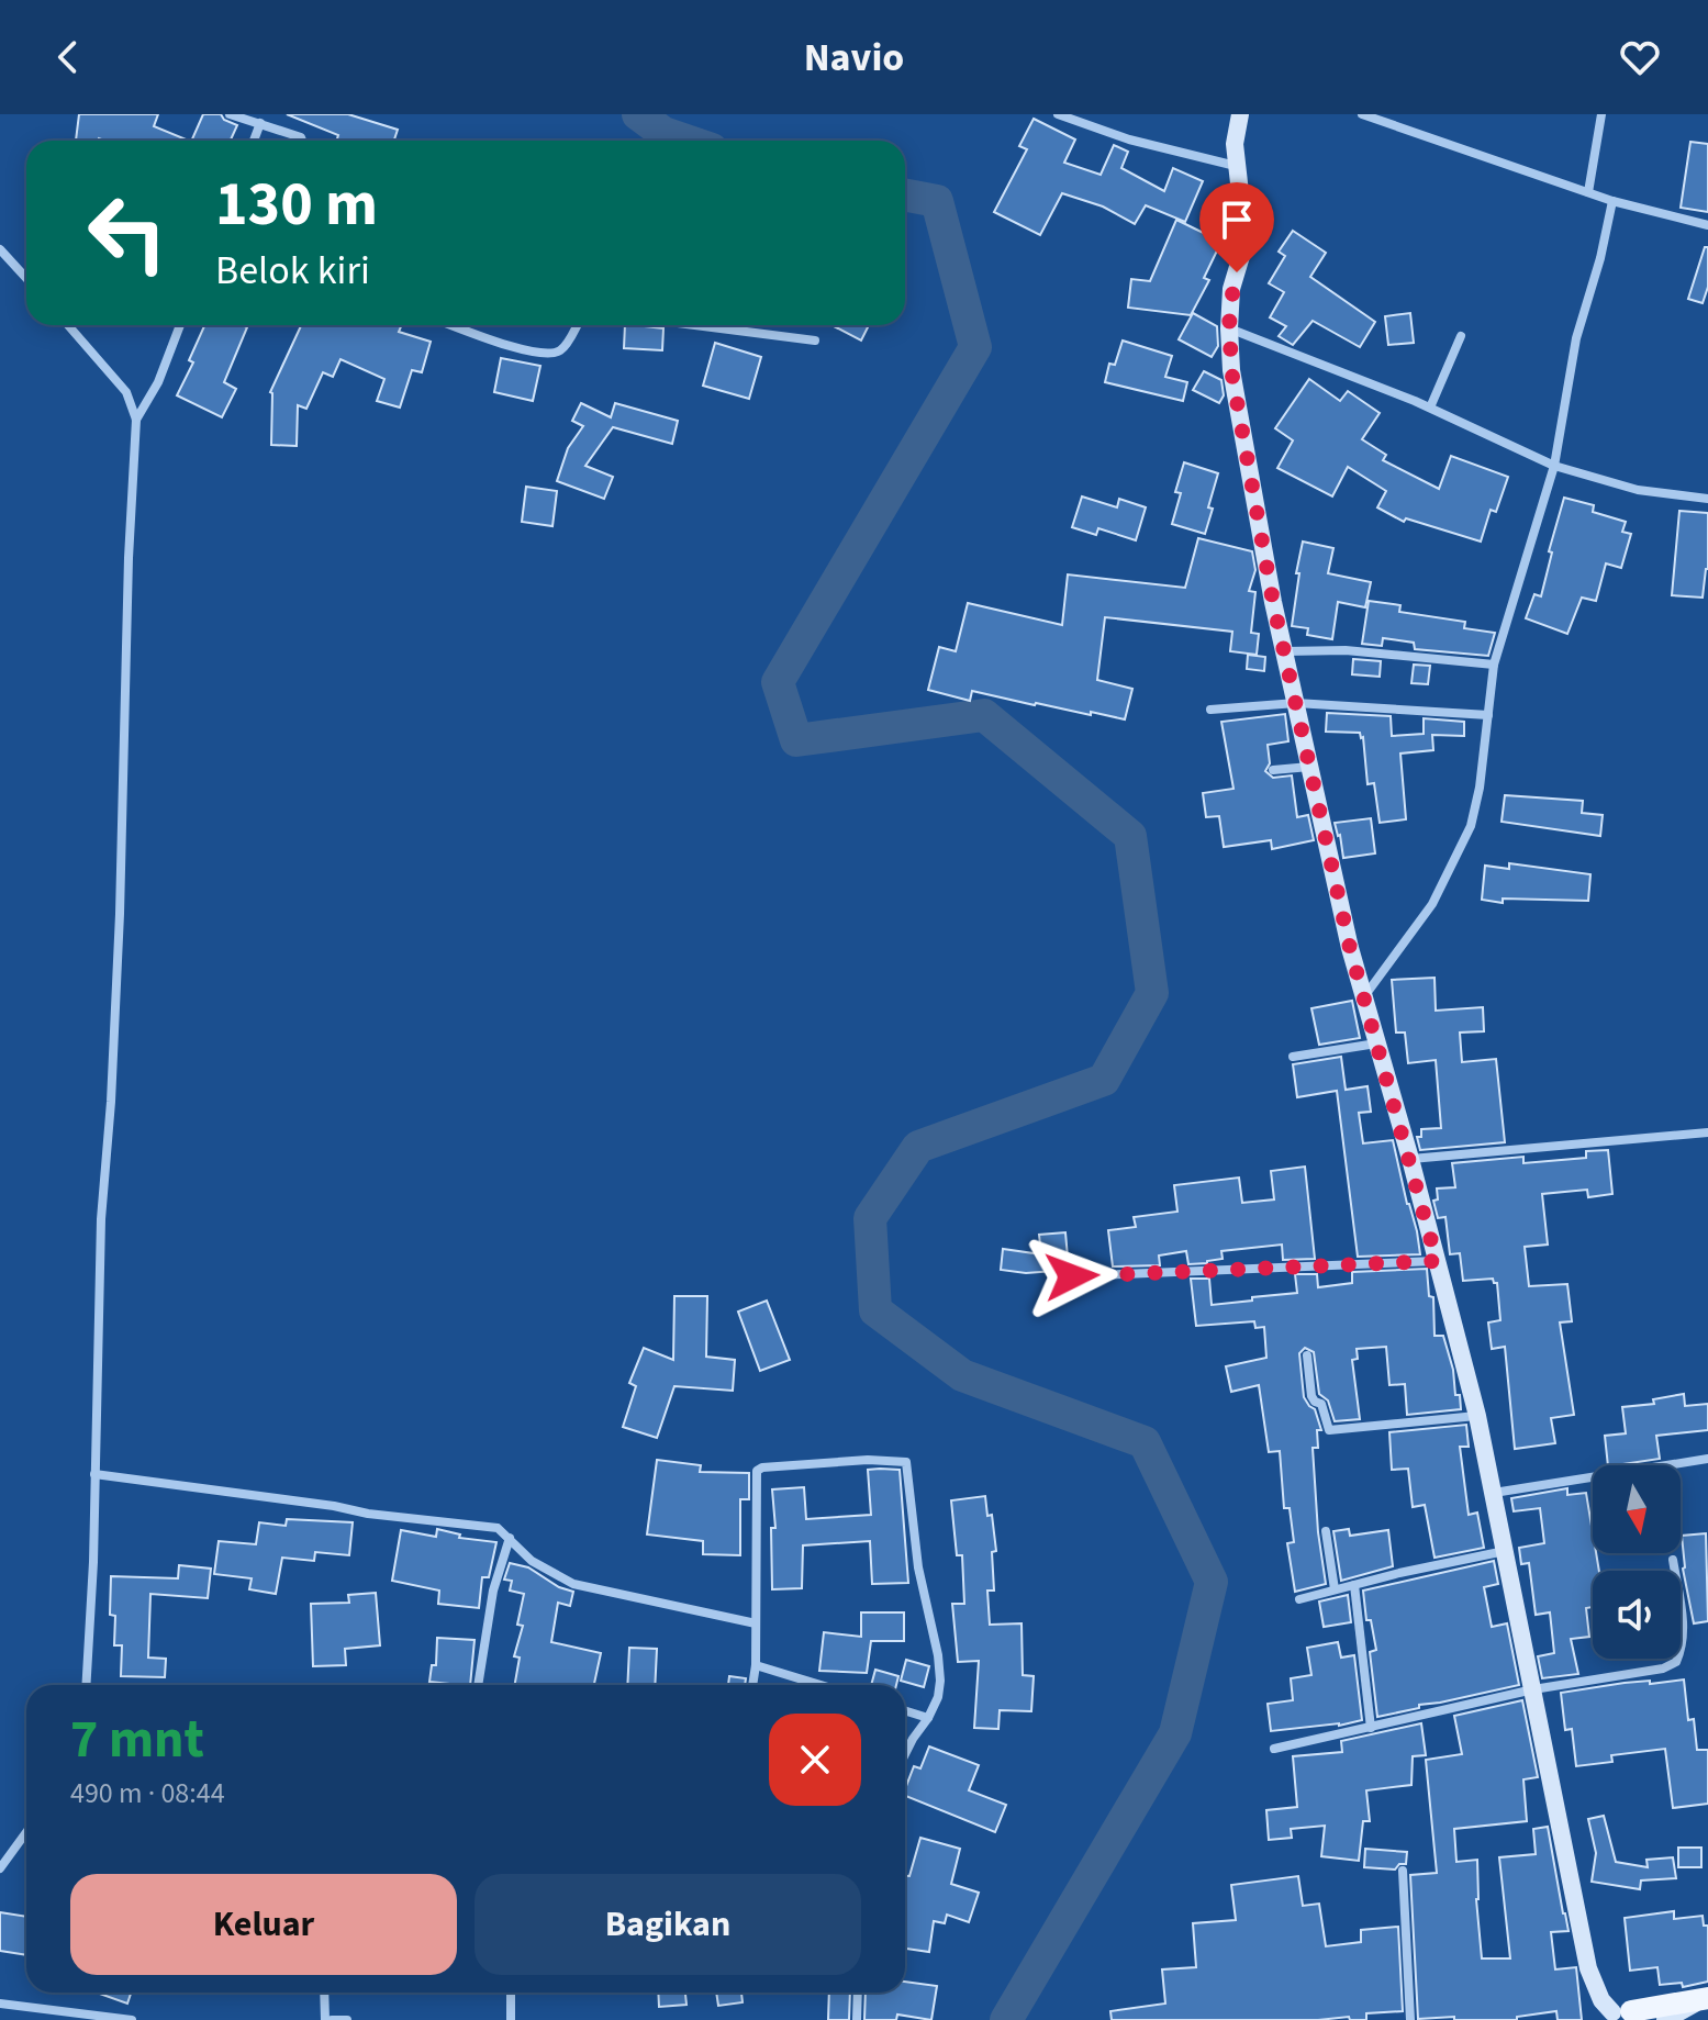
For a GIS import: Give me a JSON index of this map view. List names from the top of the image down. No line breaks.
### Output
{"north":"bottom","page":{"header":"Navio","turn":["130 m","Belok kiri"],"heading":["7 mnt","490 m · 08:44"],"buttons":["Keluar","Bagikan"]}}
